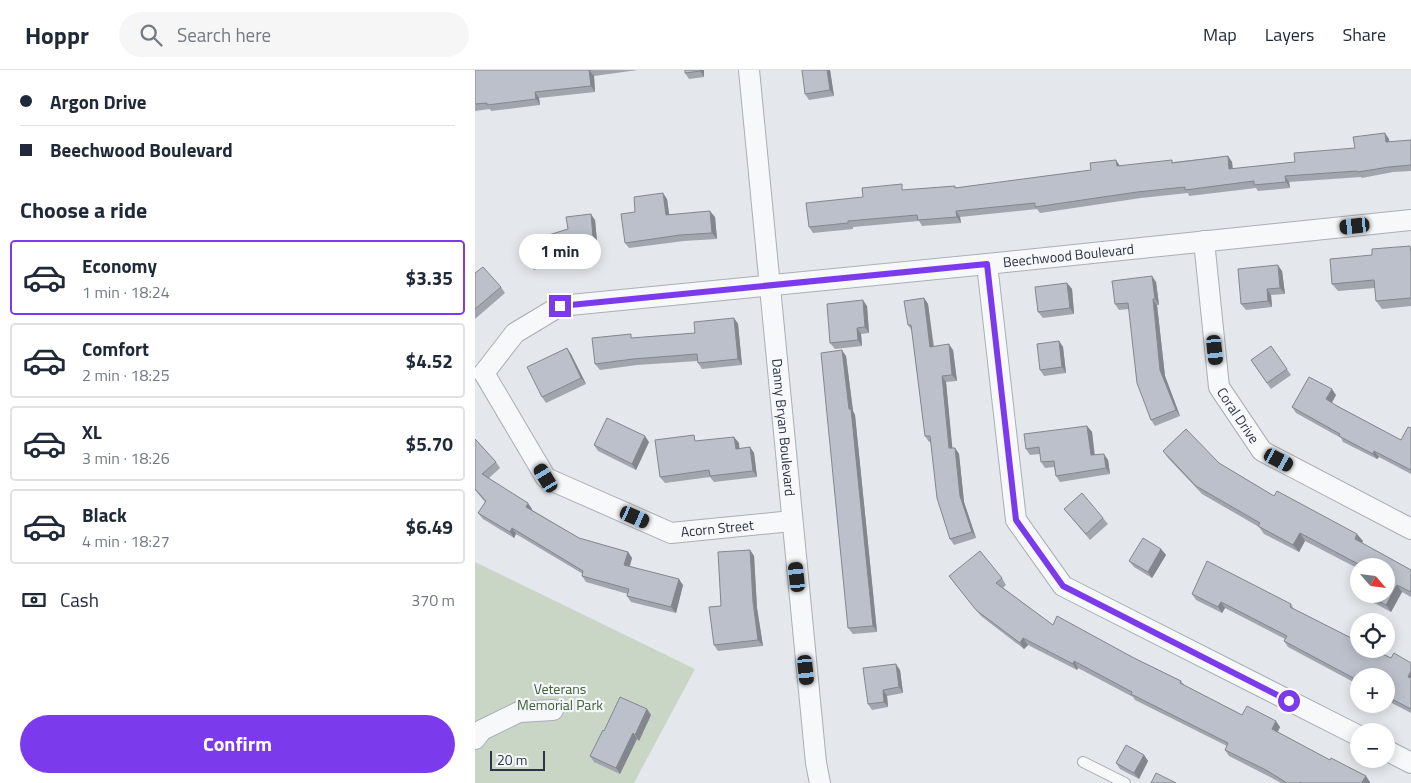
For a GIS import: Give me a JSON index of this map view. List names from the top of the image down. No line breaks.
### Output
{"streets":{"street":["Beechwood Boulevard","Coral Drive","Danny Bryan Boulevard","Acorn Street"]},"crossings":[["Beechwood Boulevard","Coral Drive"],["Beechwood Boulevard","Danny Bryan Boulevard"],["Beechwood Boulevard","Acorn Street"],["Danny Bryan Boulevard","Acorn Street"]],"parks":["Veterans Memorial Park"],"scale_bar":"20 m","north":"bottom right","page":{"header":"Hoppr","search":"Search here","nav":["Map","Layers","Share"],"banner":["Argon Drive","Beechwood Boulevard"],"heading":"Choose a ride","bubble":"1 min","list":[{"name":"Economy","note":"1 min · 18:24","value":"$3.35"},{"name":"Comfort","note":"2 min · 18:25","value":"$4.52"},{"name":"XL","note":"3 min · 18:26","value":"$5.70"},{"name":"Black","note":"4 min · 18:27","value":"$6.49"}],"map_buttons":["+","−"],"pay":["Cash","370 m"],"buttons":"Confirm","scale":"20 m"}}
